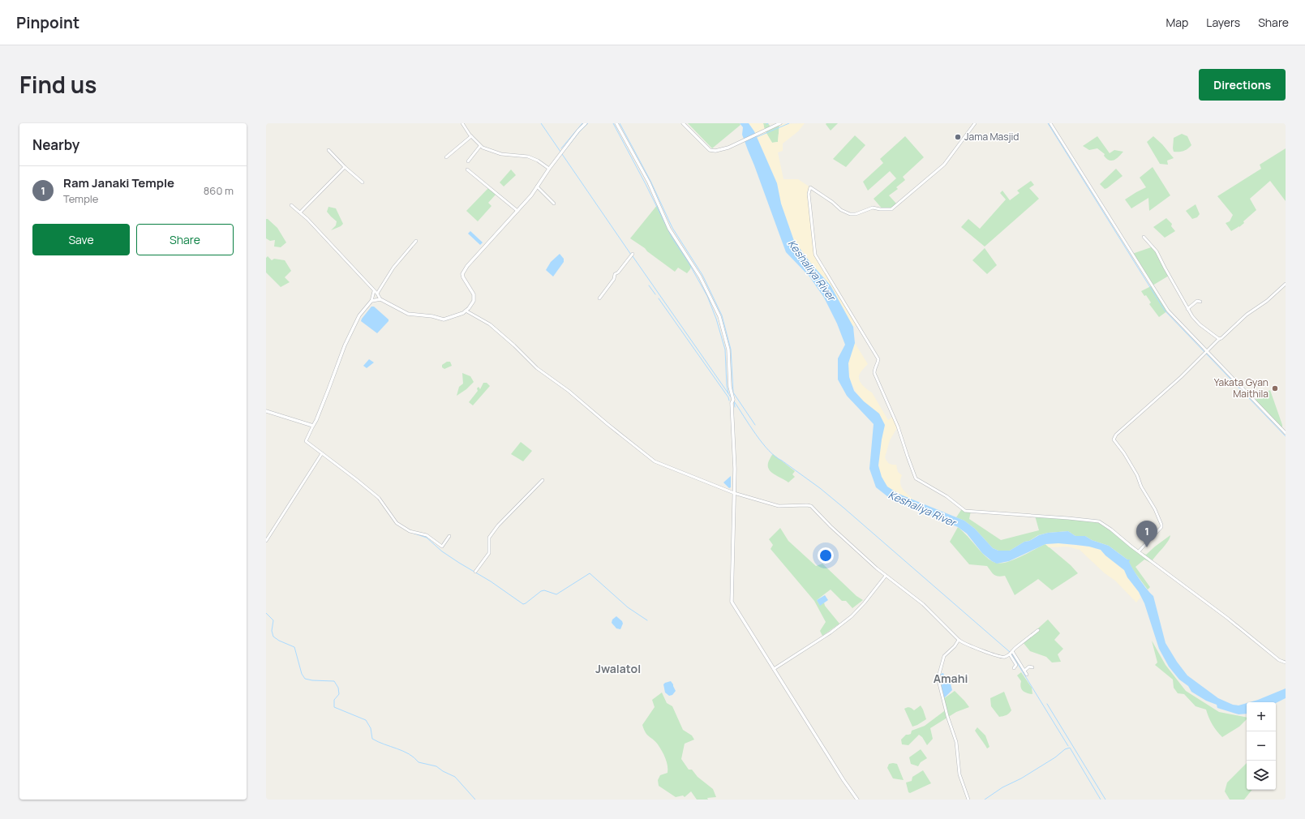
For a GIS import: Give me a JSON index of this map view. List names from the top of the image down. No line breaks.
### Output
{"districts":["Jwalatol","Amahi"],"water":["Keshaliya River"],"places":["Jama Masjid","Yakata Gyan Maithila"],"page":{"header":"Pinpoint","nav":["Map","Layers","Share"],"title":"Find us","buttons":["Directions",["Save","Share"]],"heading":"Nearby","list":[{"mark":"1","name":"Ram Janaki Temple","note":"Temple","value":"860 m"}],"pins":"1","map_buttons":["+","−"]}}
